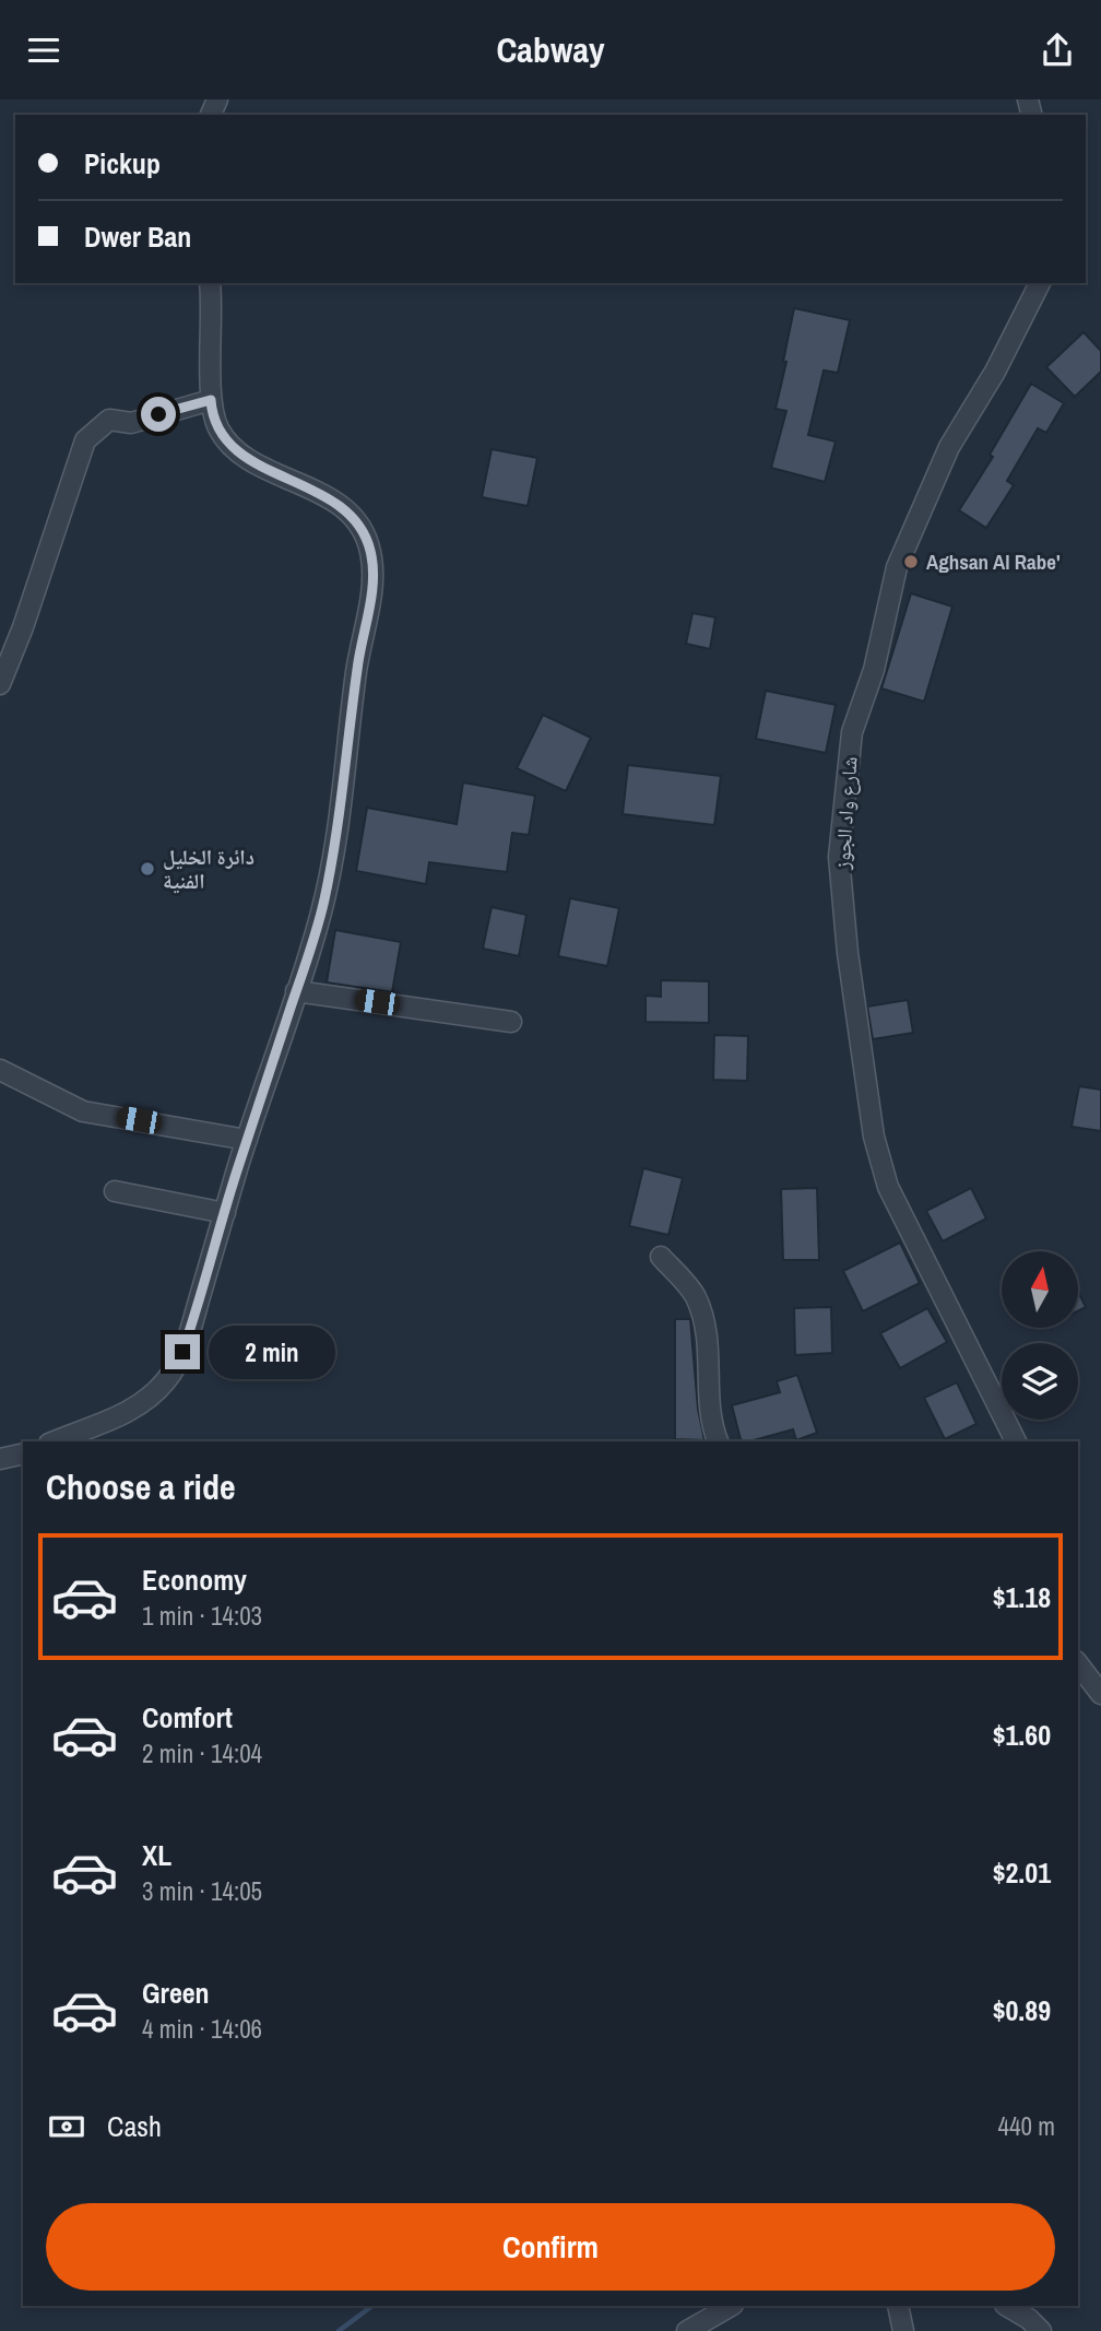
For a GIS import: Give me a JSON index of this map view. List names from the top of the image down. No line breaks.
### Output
{"streets":{"street":["شارع واد الجوز"]},"places":["Aghsan Al Rabe'","دائرة الخليل الفنية"],"north":"top","page":{"header":"Cabway","banner":["Pickup","Dwer Ban"],"bubble":"2 min","heading":"Choose a ride","list":[{"name":"Economy","note":"1 min · 14:03","value":"$1.18"},{"name":"Comfort","note":"2 min · 14:04","value":"$1.60"},{"name":"XL","note":"3 min · 14:05","value":"$2.01"},{"name":"Green","note":"4 min · 14:06","value":"$0.89"}],"pay":["Cash","440 m"],"buttons":"Confirm"}}
